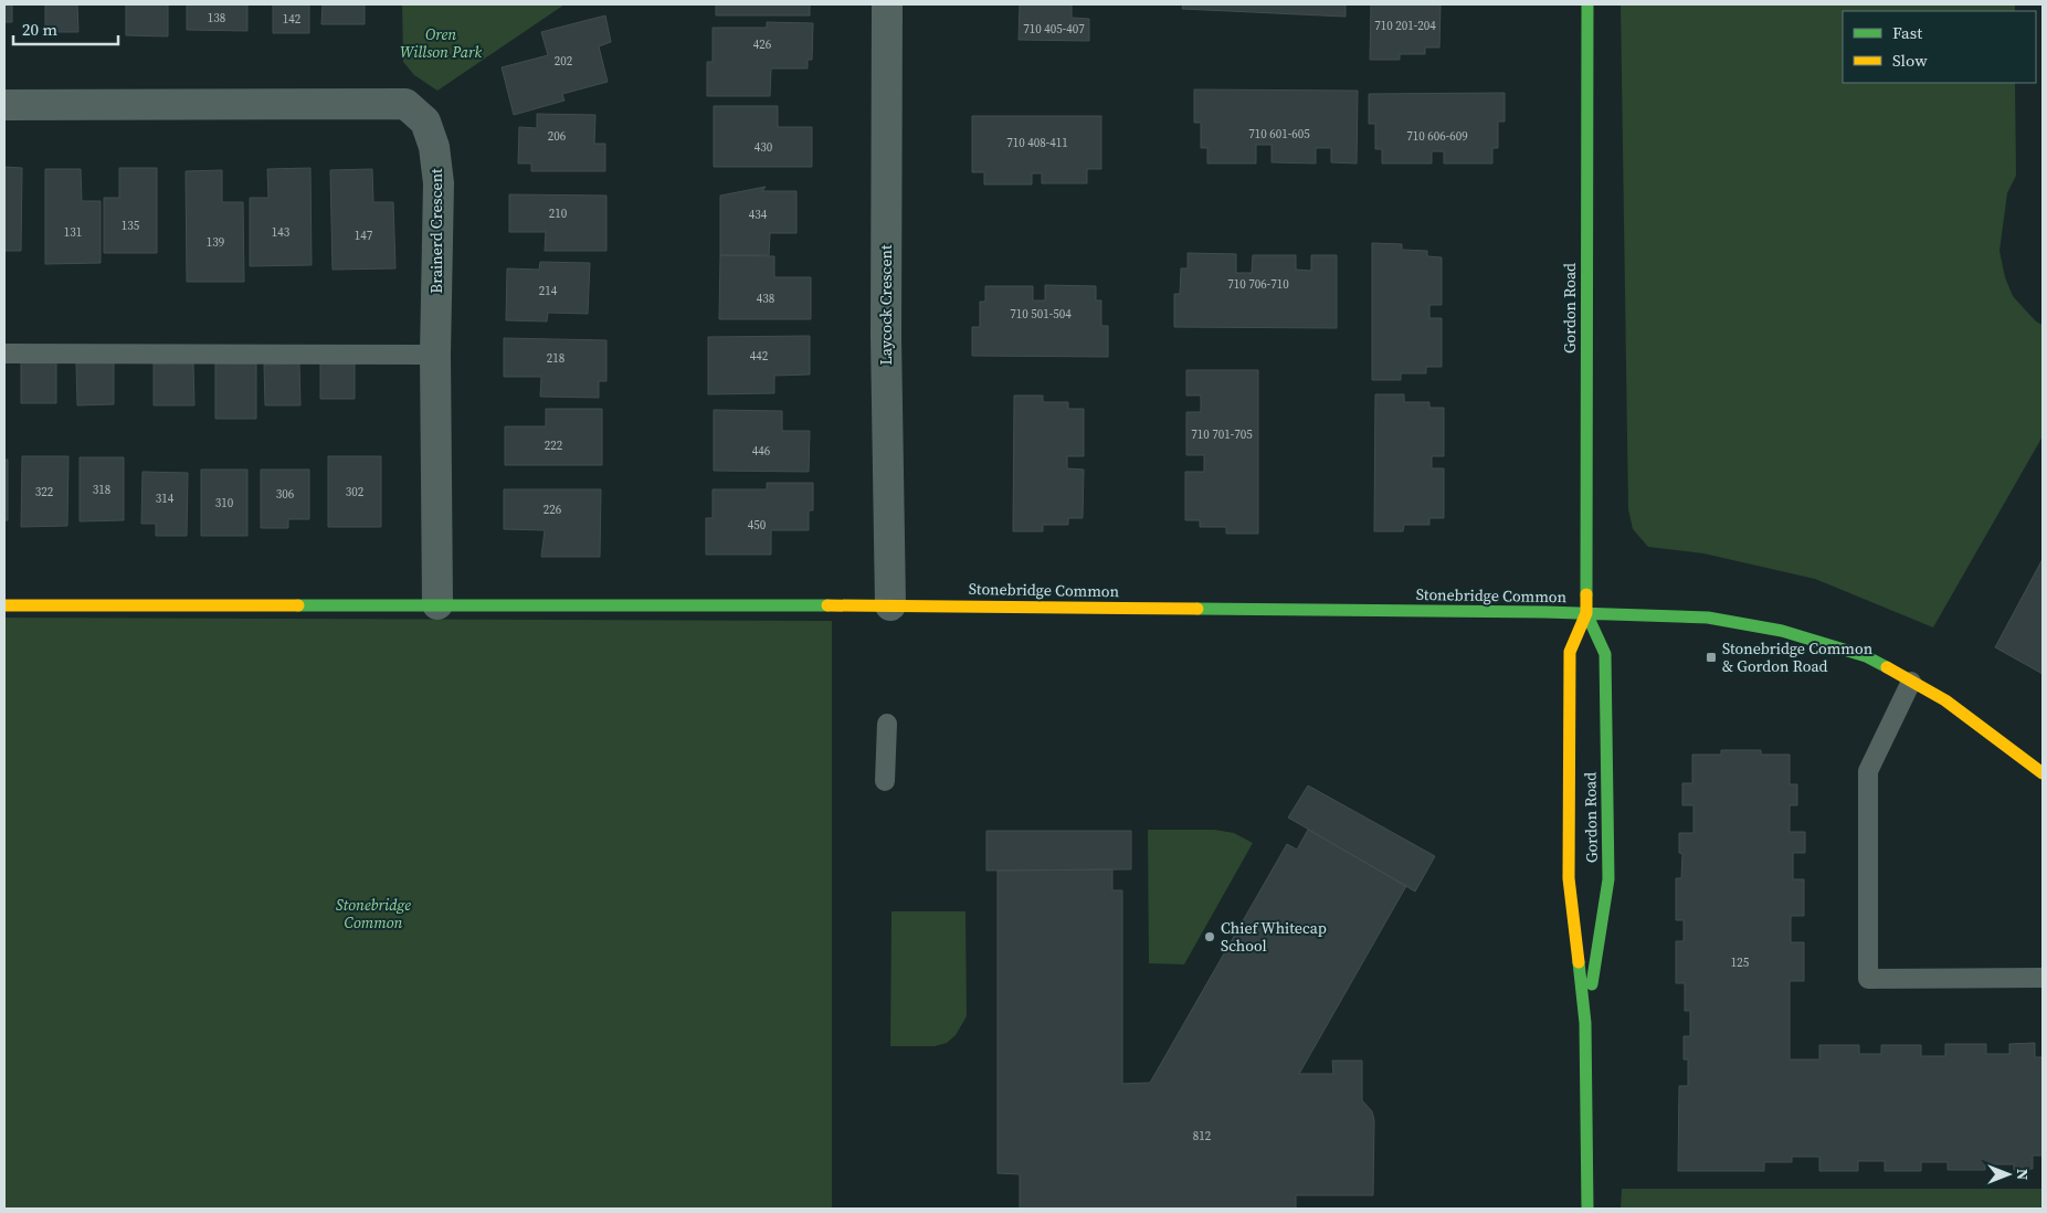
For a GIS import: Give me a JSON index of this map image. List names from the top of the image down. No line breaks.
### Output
{"streets":{"street":["Brainerd Crescent","Laycock Crescent","Gordon Road","Stonebridge Common"]},"crossings":[["Brainerd Crescent","Stonebridge Common"],["Laycock Crescent","Stonebridge Common"],["Gordon Road","Stonebridge Common"]],"parks":["Oren Willson Park","Stonebridge Common"],"places":{"transit":["Stonebridge Common & Gordon Road"],"other":["Chief Whitecap School"]},"house_numbers":["138","142","710 201-204","710 405-407","426","202","710 601-605","206","710 606-609","710 408-411","430","210","434","135","131","143","147","139","710 706-710","214","438","710 501-504","442","218","710 701-705","222","446","318","322","302","306","314","310","226","450","125","812"],"legend":["Fast","Slow"],"scale_bar":"20 m","north":"right"}
